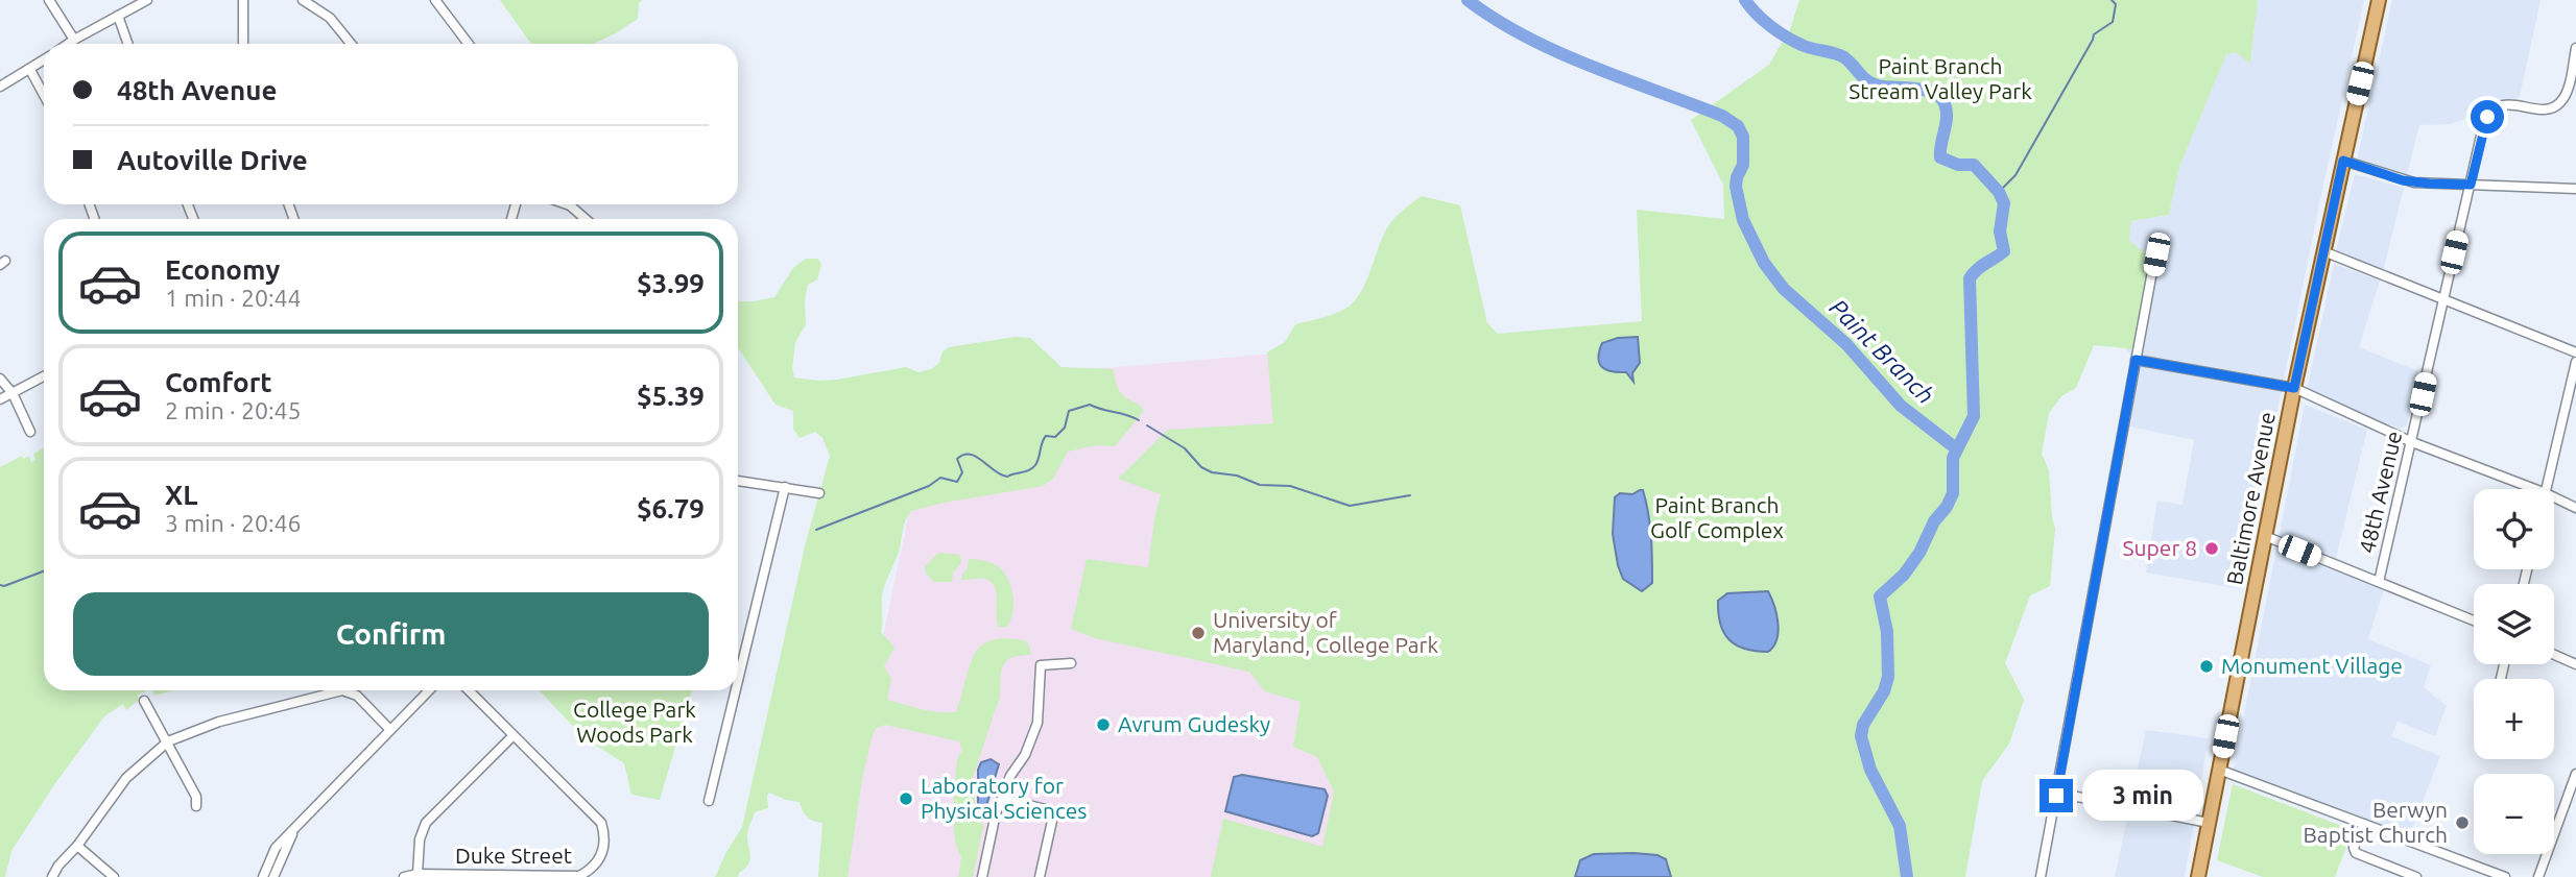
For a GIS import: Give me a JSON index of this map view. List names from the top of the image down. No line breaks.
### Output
{"streets":{"main road":["Baltimore Avenue"],"street":["48th Avenue","Duke Street"]},"water":["Paint Branch"],"parks":["Paint Branch Stream Valley Park","Paint Branch Golf Complex","College Park Woods Park"],"places":["Super 8","University of Maryland, College Park","Monument Village","Avrum Gudesky","Laboratory for Physical Sciences","Berwyn Baptist Church"],"page":{"banner":["48th Avenue","Autoville Drive"],"list":[{"name":"Economy","note":"1 min · 20:44","value":"$3.99"},{"name":"Comfort","note":"2 min · 20:45","value":"$5.39"},{"name":"XL","note":"3 min · 20:46","value":"$6.79"}],"map_buttons":["+","−"],"buttons":"Confirm","bubble":"3 min"}}
